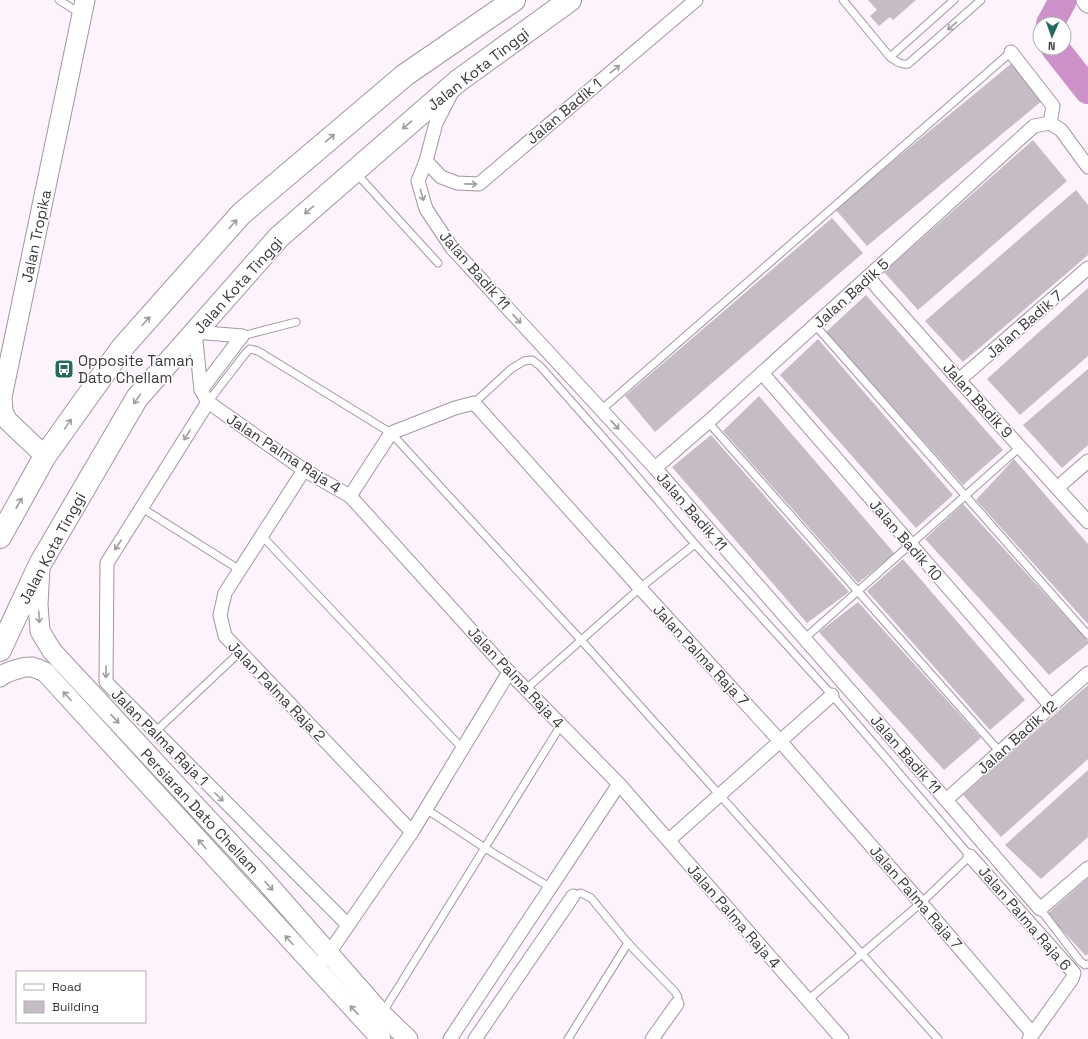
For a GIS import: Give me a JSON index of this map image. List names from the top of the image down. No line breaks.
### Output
{"streets":{"highway":["Jalan Kota Tinggi"],"street":["Jalan Badik 1","Jalan Tropika","Jalan Badik 11","Jalan Badik 5","Jalan Badik 7","Jalan Badik 9","Jalan Palma Raja 4","Jalan Badik 10","Jalan Palma Raja 7","Jalan Palma Raja 2","Jalan Palma Raja 1","Jalan Badik 12","Persiaran Dato Chellam","Jalan Palma Raja 6"]},"crossings":[["Jalan Kota Tinggi","Jalan Badik 11"],["Jalan Kota Tinggi","Jalan Palma Raja 4"],["Jalan Kota Tinggi","Persiaran Dato Chellam"],["Jalan Badik 1","Jalan Badik 11"],["Jalan Badik 11","Jalan Badik 5"],["Jalan Badik 11","Jalan Badik 12"],["Jalan Badik 5","Jalan Badik 9"],["Jalan Badik 5","Jalan Badik 10"],["Jalan Badik 7","Jalan Badik 9"],["Jalan Palma Raja 4","Jalan Palma Raja 2"],["Jalan Palma Raja 4","Jalan Palma Raja 1"],["Jalan Badik 10","Jalan Badik 12"],["Jalan Palma Raja 7","Jalan Palma Raja 6"]],"one_way":["Jalan Badik 1","Jalan Badik 11","Jalan Palma Raja 1"],"places":{"bus stop":["Opposite Taman Dato Chellam"]},"legend":["Road","Building"],"north":"bottom"}
